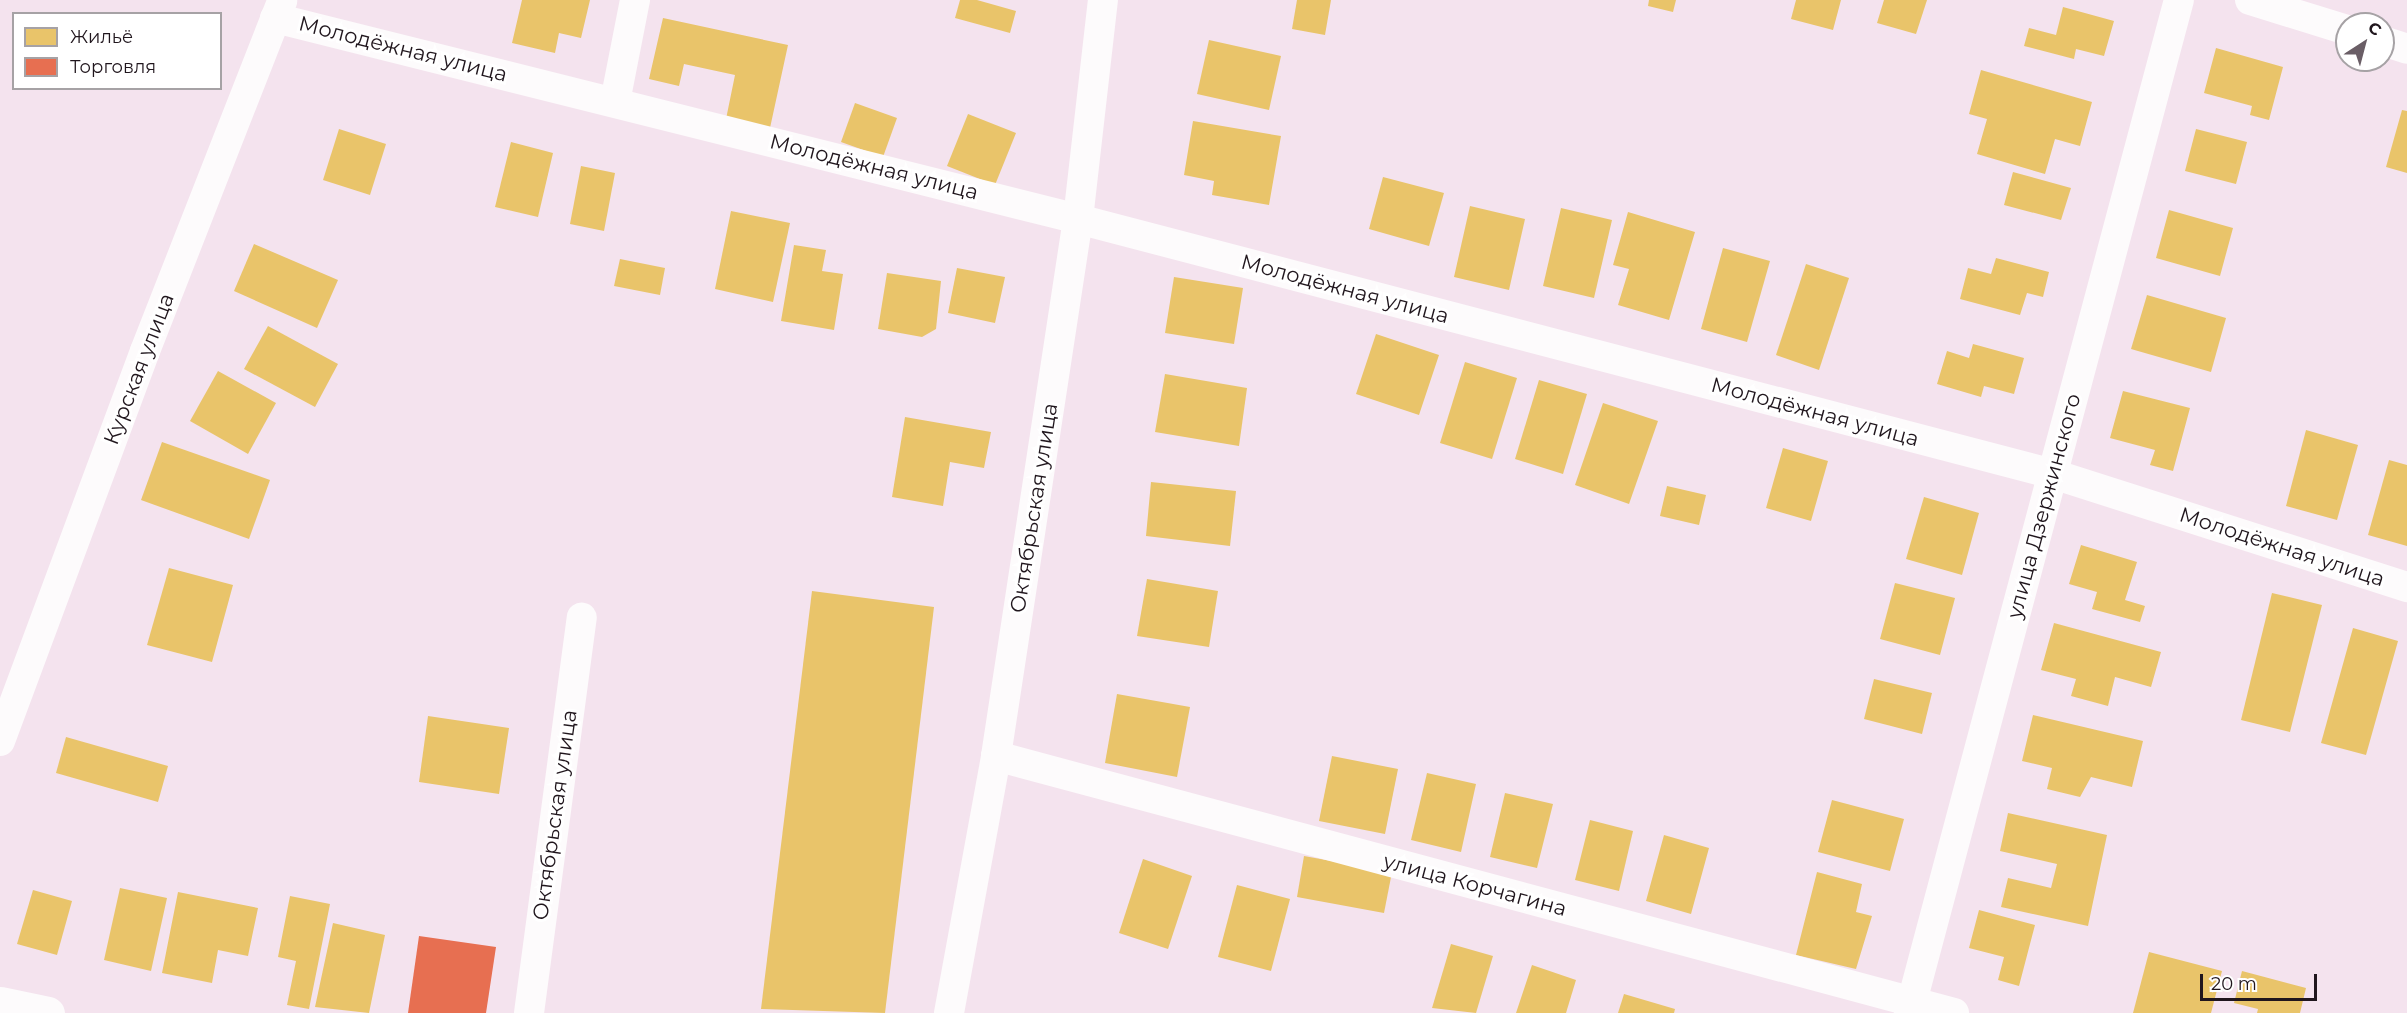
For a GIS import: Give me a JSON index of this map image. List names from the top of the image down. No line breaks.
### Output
{"streets":{"street":["Молодёжная улица","Курская улица","улица Дзержинского","Октябрьская улица","улица Корчагина"]},"crossings":[["Молодёжная улица","Курская улица"],["Молодёжная улица","улица Дзержинского"],["Молодёжная улица","Октябрьская улица"],["улица Дзержинского","улица Корчагина"],["Октябрьская улица","улица Корчагина"]],"legend":["Жильё","Торговля"],"scale_bar":"20 m","north":"top right"}
